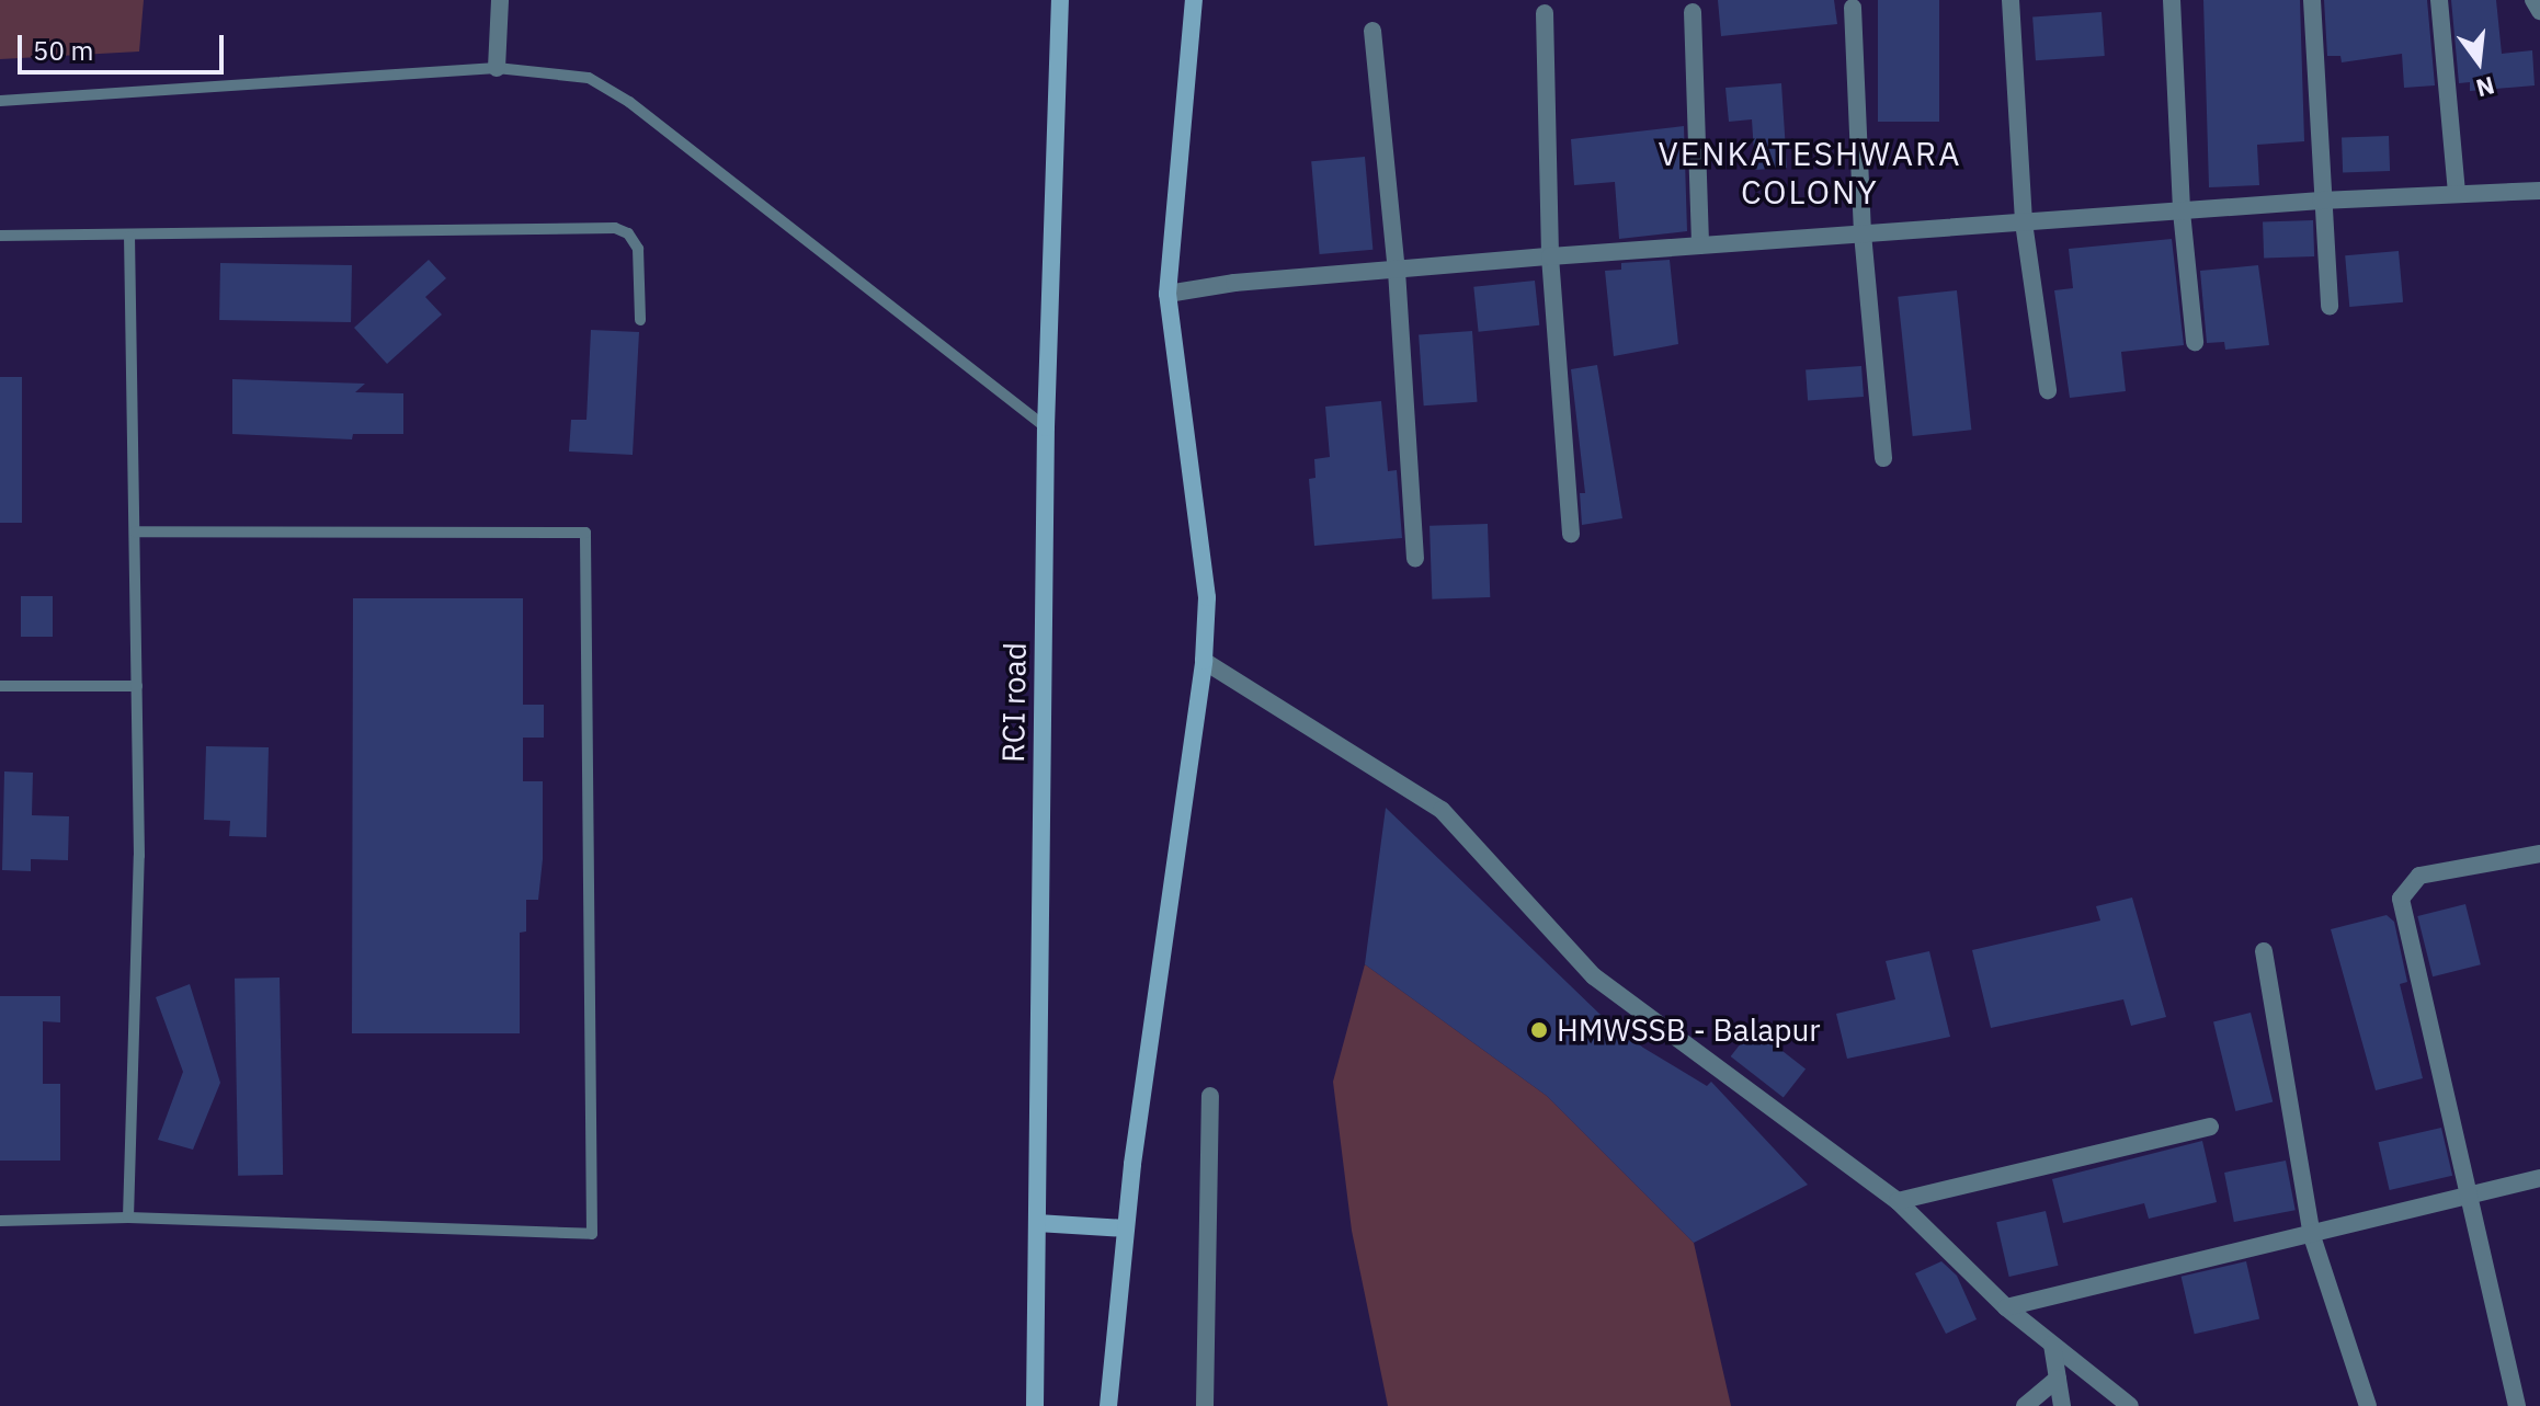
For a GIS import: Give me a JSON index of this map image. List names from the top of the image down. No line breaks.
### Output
{"streets":{"main road":["RCI road"]},"districts":["VENKATESHWARA COLONY"],"places":["HMWSSB - Balapur"],"scale_bar":"50 m","north":"bottom"}
